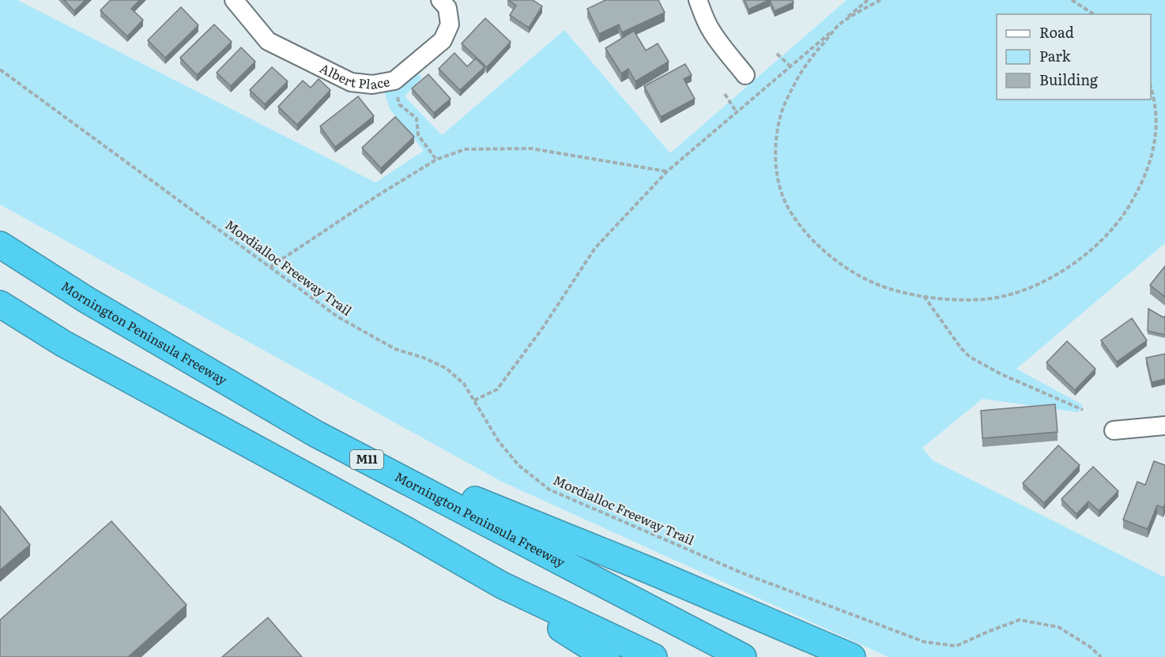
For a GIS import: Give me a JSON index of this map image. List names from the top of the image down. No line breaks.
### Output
{"streets":{"highway":["Mornington Peninsula Freeway","M11"],"street":["Albert Place"],"path":["Mordialloc Freeway Trail"]},"legend":["Road","Park","Building"]}
